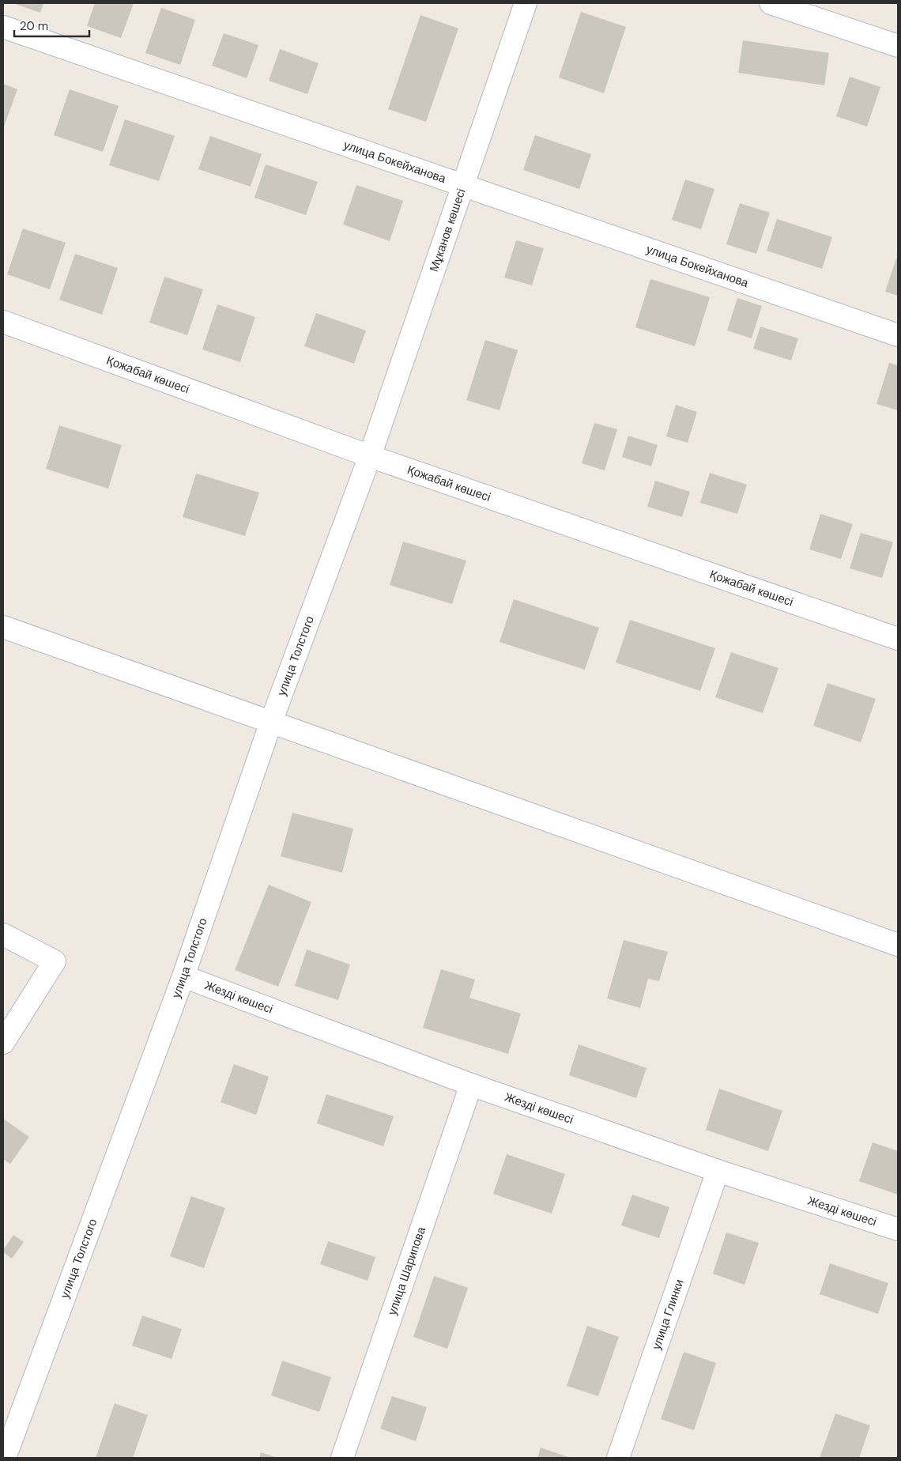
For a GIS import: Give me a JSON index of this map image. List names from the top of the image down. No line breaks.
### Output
{"streets":{"street":["улица Бокейханова","Мұканов көшесі","Қожабай көшесі","улица Толстого","Жезді көшесі","улица Шарипова","улица Глинки"]},"crossings":[["улица Бокейханова","Мұканов көшесі"],["Мұканов көшесі","Қожабай көшесі"],["Мұканов көшесі","улица Толстого"],["Қожабай көшесі","улица Толстого"],["улица Толстого","Жезді көшесі"],["Жезді көшесі","улица Шарипова"],["Жезді көшесі","улица Глинки"]],"scale_bar":"20 m"}
